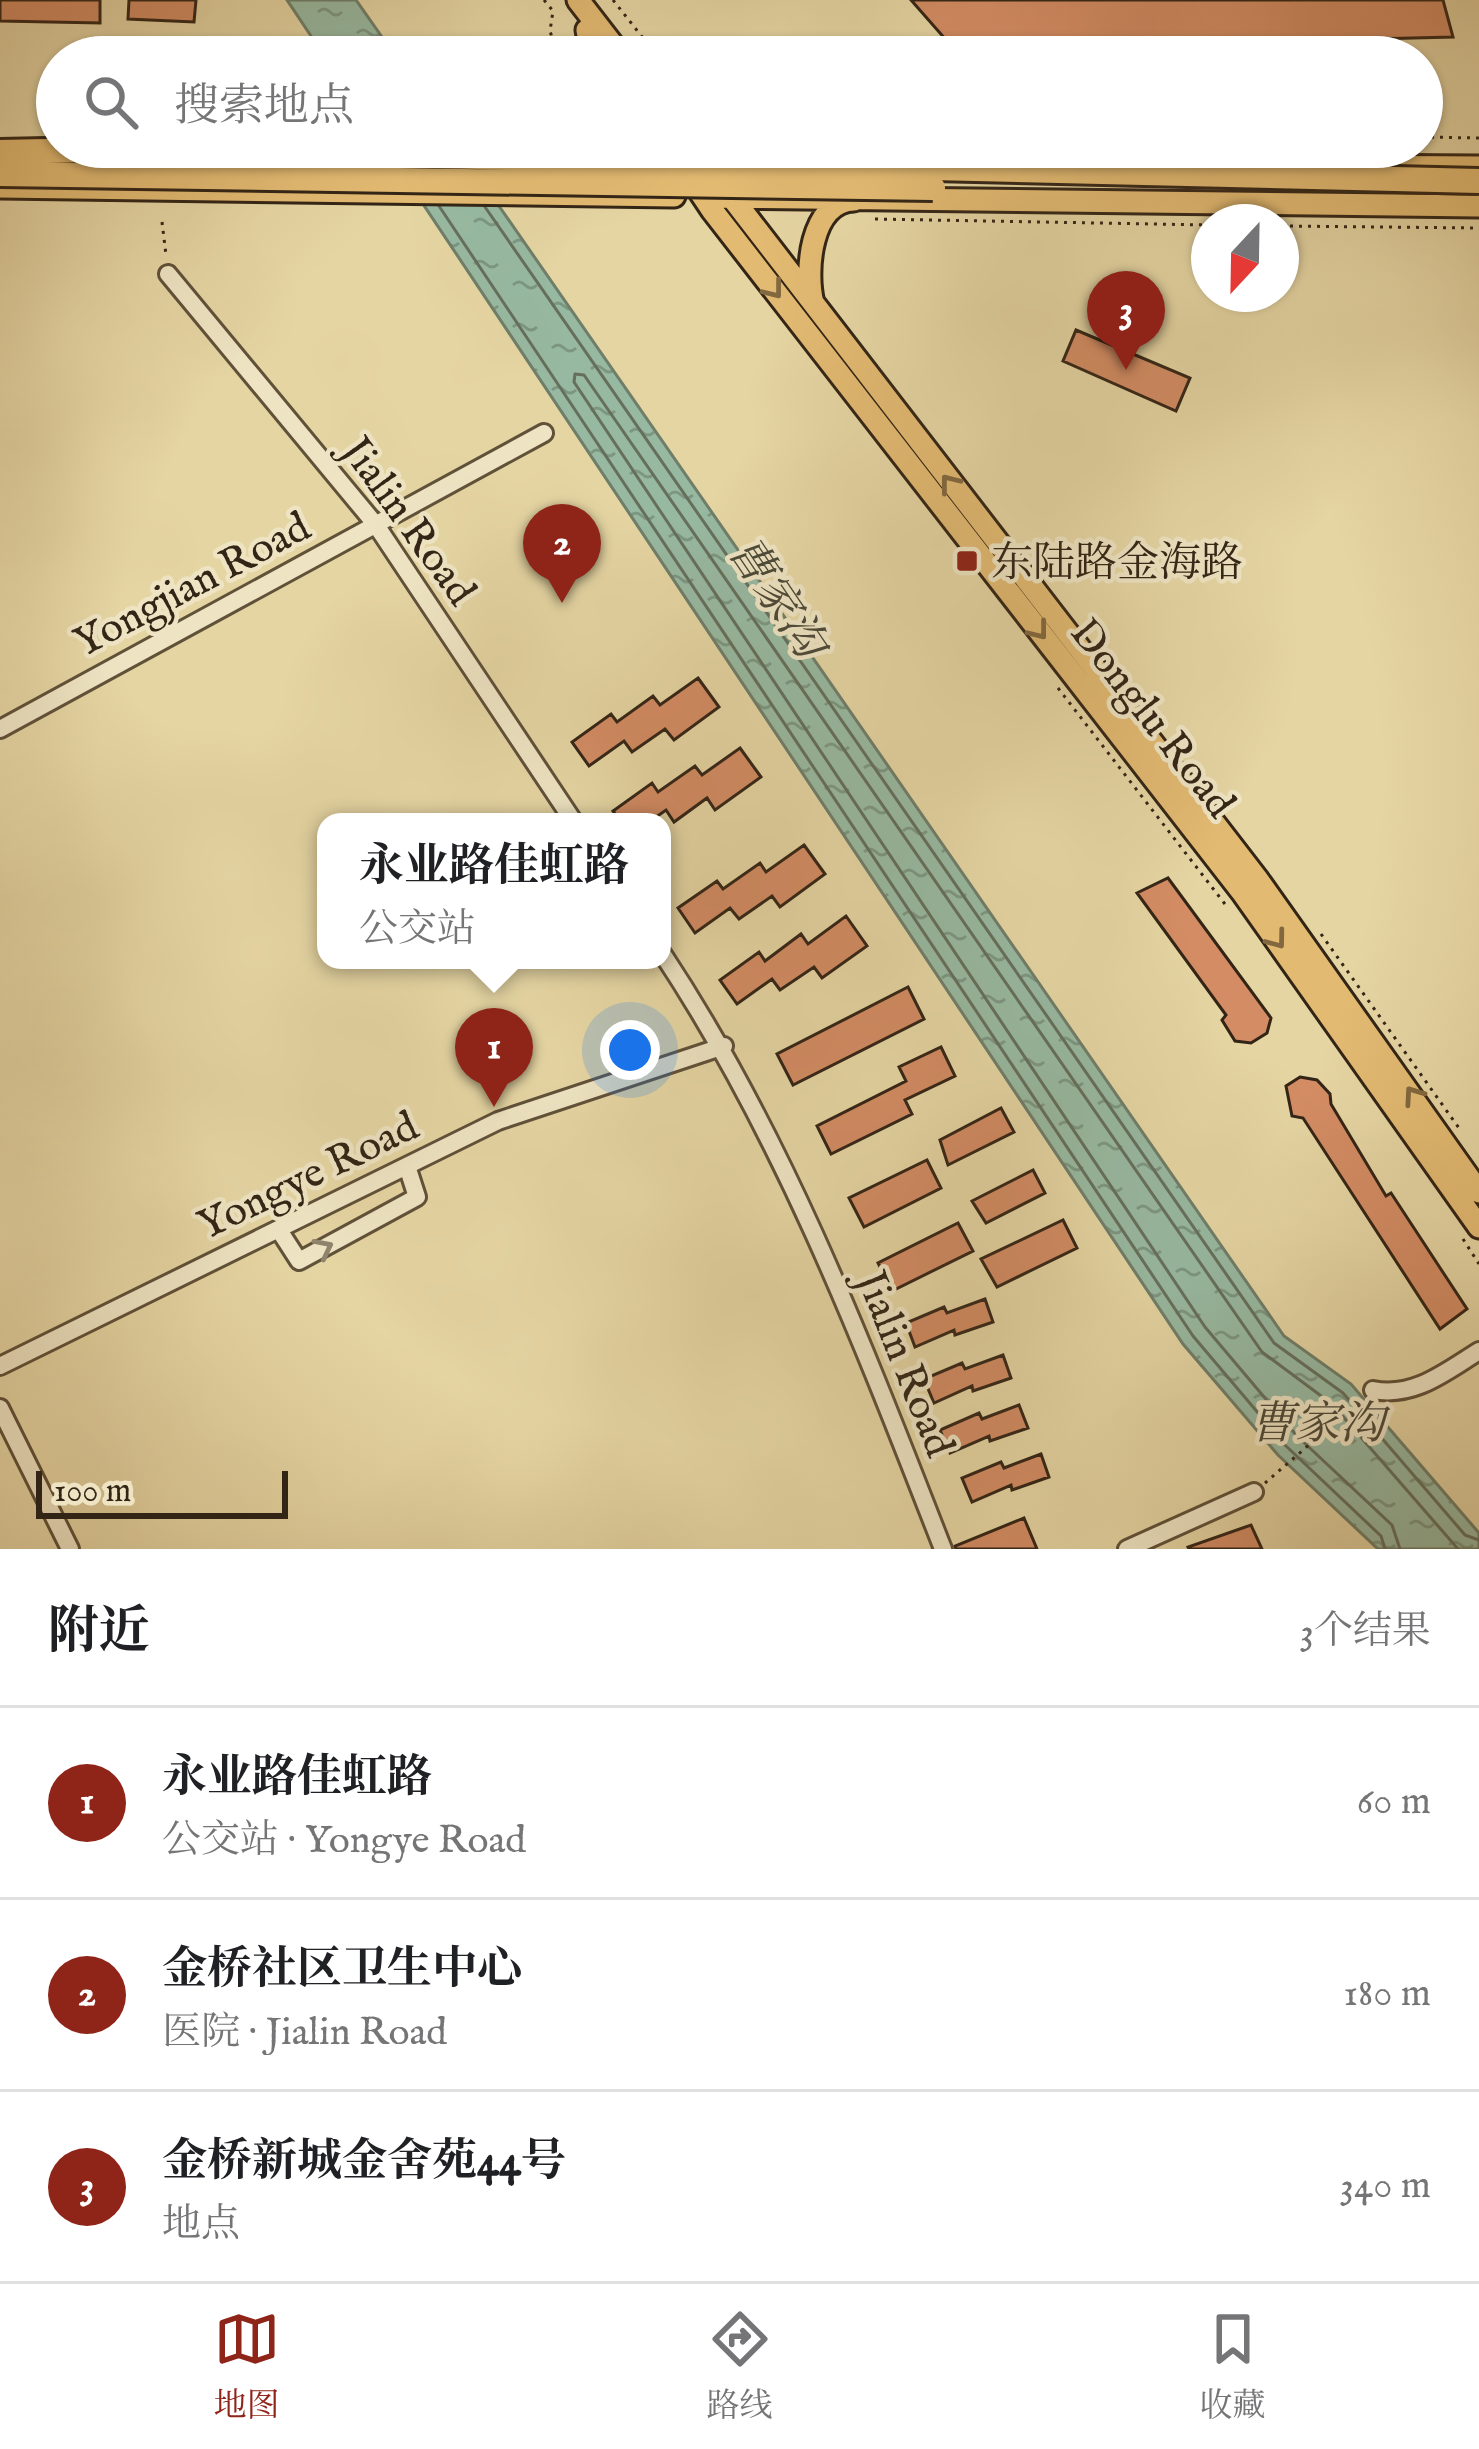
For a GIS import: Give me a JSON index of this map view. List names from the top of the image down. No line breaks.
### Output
{"streets":{"main road":["Donglu Road"],"street":["Jialin Road","Yongjian Road","Yongye Road"]},"crossings":[["Jialin Road","Yongjian Road"],["Jialin Road","Yongye Road"]],"water":["曹家沟"],"places":{"transit":["东陆路金海路"]},"scale_bar":"100 m","north":"bottom","page":{"search":"搜索地点","pins":["3","2","1"],"popup":["永业路佳虹路","公交站"],"scale":"100 m","heading":["附近","3个结果"],"list":[{"mark":"1","name":"永业路佳虹路","note":"公交站 · Yongye Road","value":"60 m"},{"mark":"2","name":"金桥社区卫生中心","note":"医院 · Jialin Road","value":"180 m"},{"mark":"3","name":"金桥新城金舍苑44号","note":"地点","value":"340 m"}],"nav":["地图","路线","收藏"]}}
